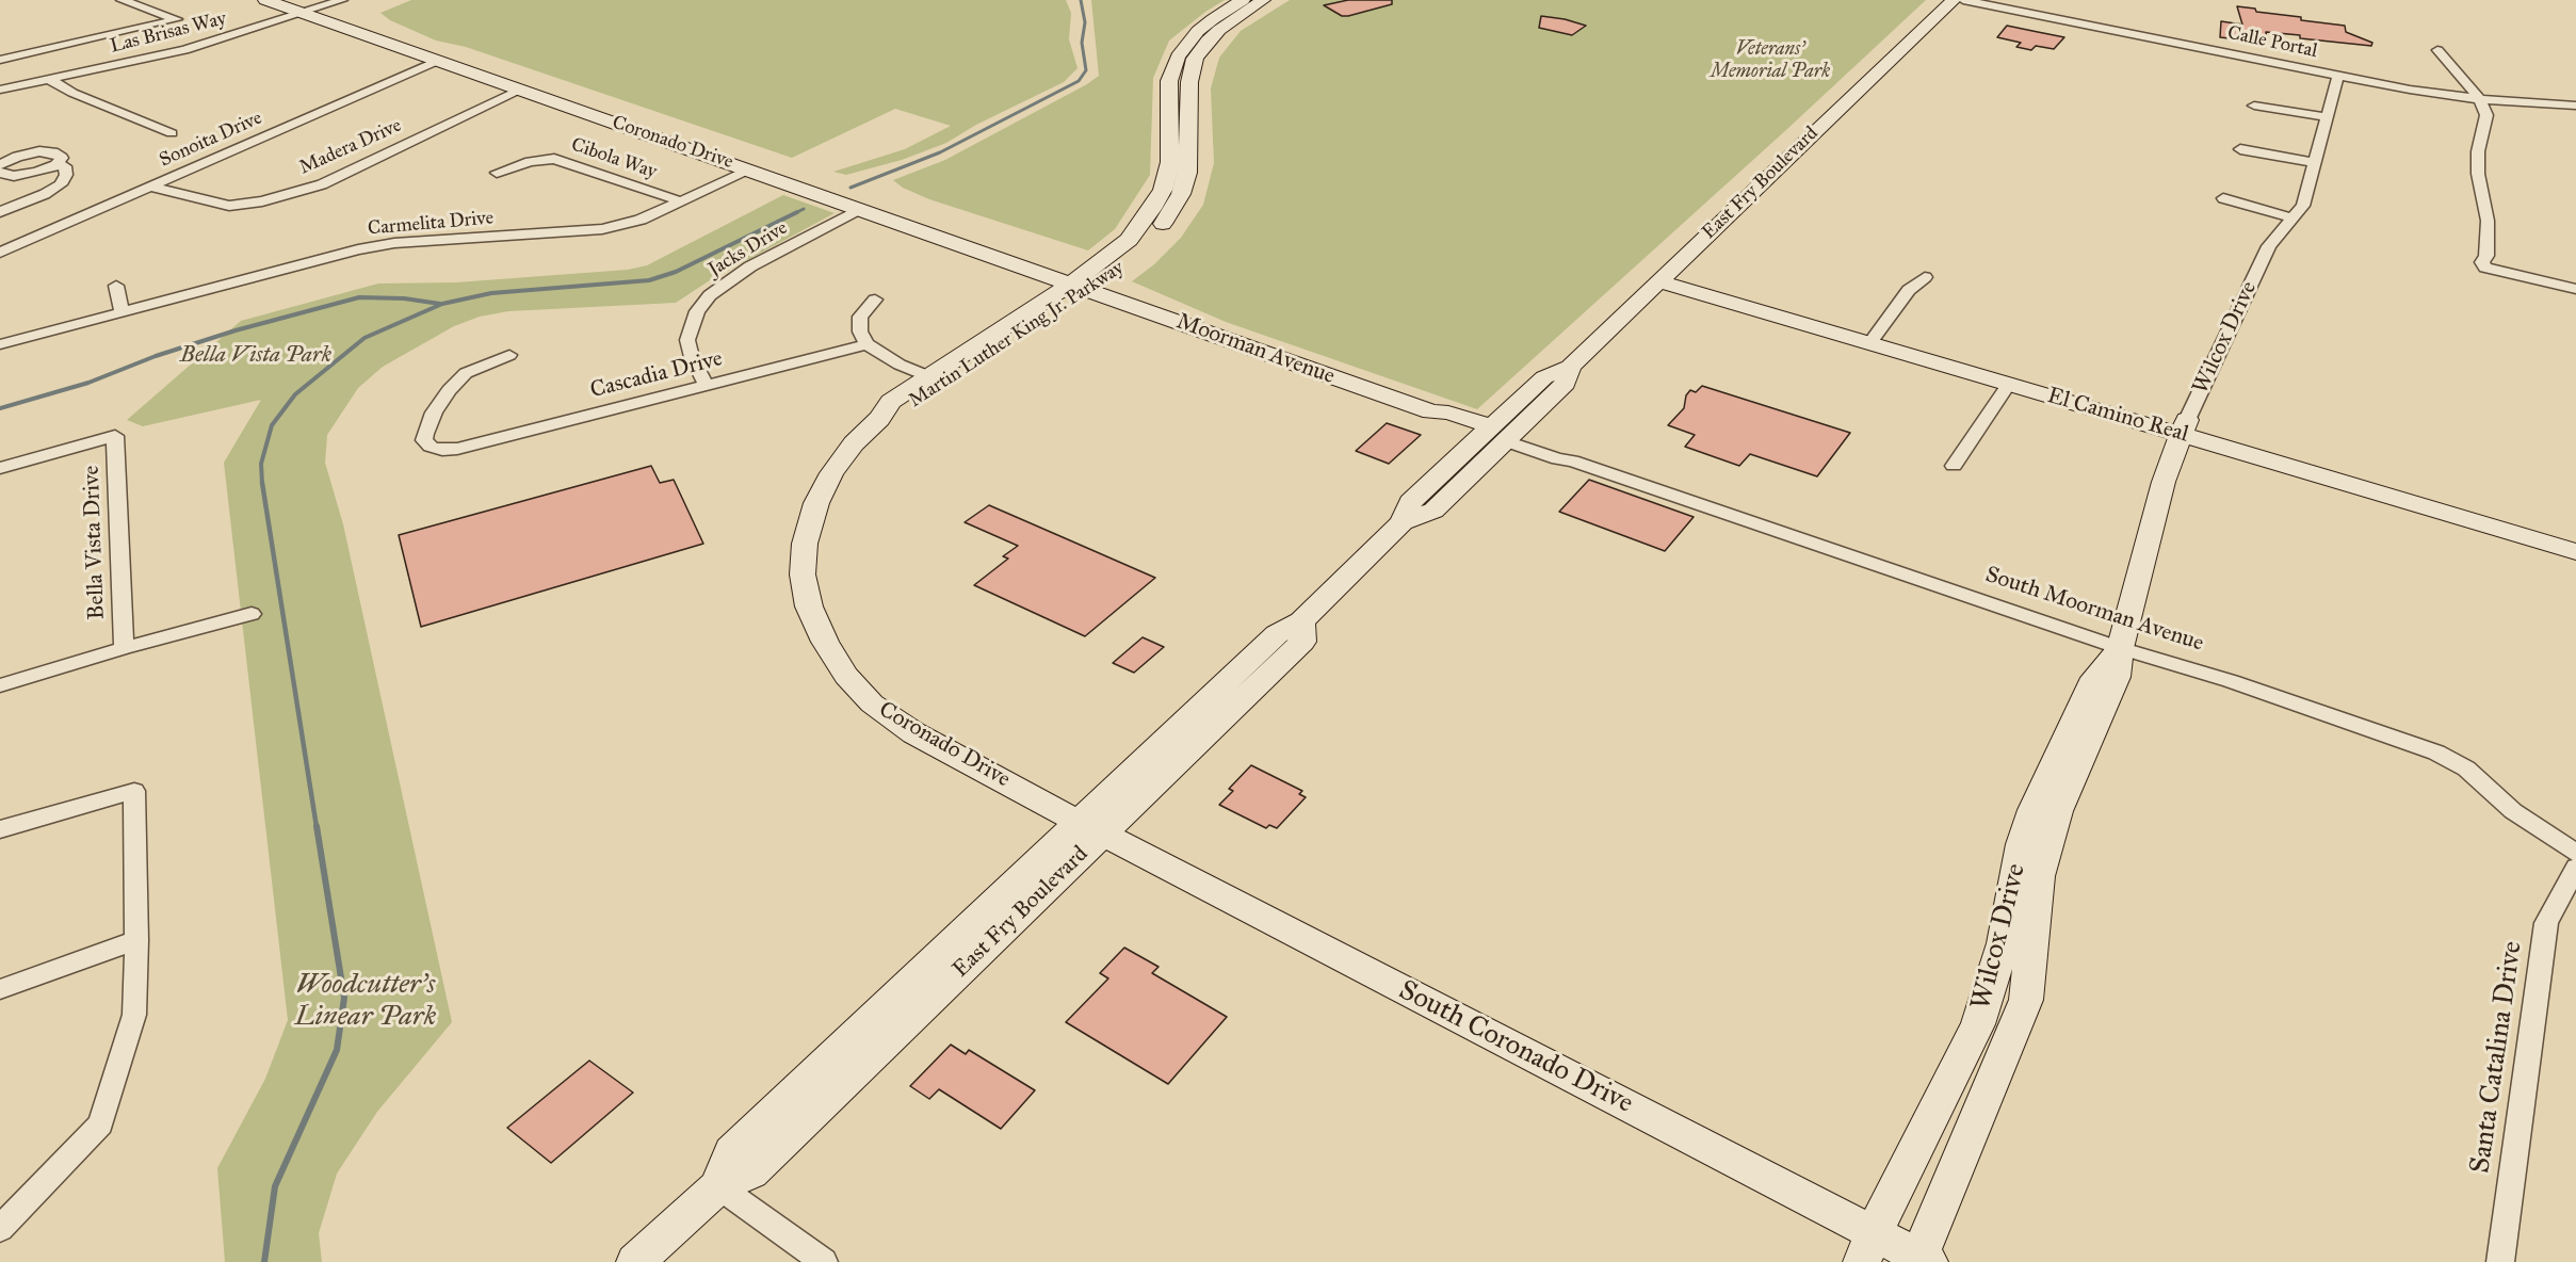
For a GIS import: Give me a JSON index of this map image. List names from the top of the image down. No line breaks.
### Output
{"streets":{"street":["Las Brisas Way","Calle Portal","Sonoita Drive","Coronado Drive","Madera Drive","Cibola Way","East Fry Boulevard","Carmelita Drive","Jacks Drive","Martin Luther King Jr. Parkway","Wilcox Drive","Moorman Avenue","Cascadia Drive","El Camino Real","Bella Vista Drive","South Moorman Avenue","South Coronado Drive","Santa Catalina Drive"]},"crossings":[["Las Brisas Way","Coronado Drive"],["Calle Portal","Wilcox Drive"],["Sonoita Drive","Coronado Drive"],["Sonoita Drive","Madera Drive"],["Coronado Drive","Madera Drive"],["Coronado Drive","East Fry Boulevard"],["Coronado Drive","Carmelita Drive"],["Coronado Drive","Jacks Drive"],["Coronado Drive","Martin Luther King Jr. Parkway"],["Coronado Drive","Moorman Avenue"],["Coronado Drive","South Coronado Drive"],["Cibola Way","Carmelita Drive"],["East Fry Boulevard","Moorman Avenue"],["East Fry Boulevard","El Camino Real"],["East Fry Boulevard","South Moorman Avenue"],["East Fry Boulevard","South Coronado Drive"],["Jacks Drive","Cascadia Drive"],["Martin Luther King Jr. Parkway","Moorman Avenue"],["Wilcox Drive","El Camino Real"],["Wilcox Drive","South Moorman Avenue"],["Wilcox Drive","South Coronado Drive"],["Moorman Avenue","South Moorman Avenue"]],"parks":["Veterans' Memorial Park","Bella Vista Park","Woodcutter's Linear Park"]}
